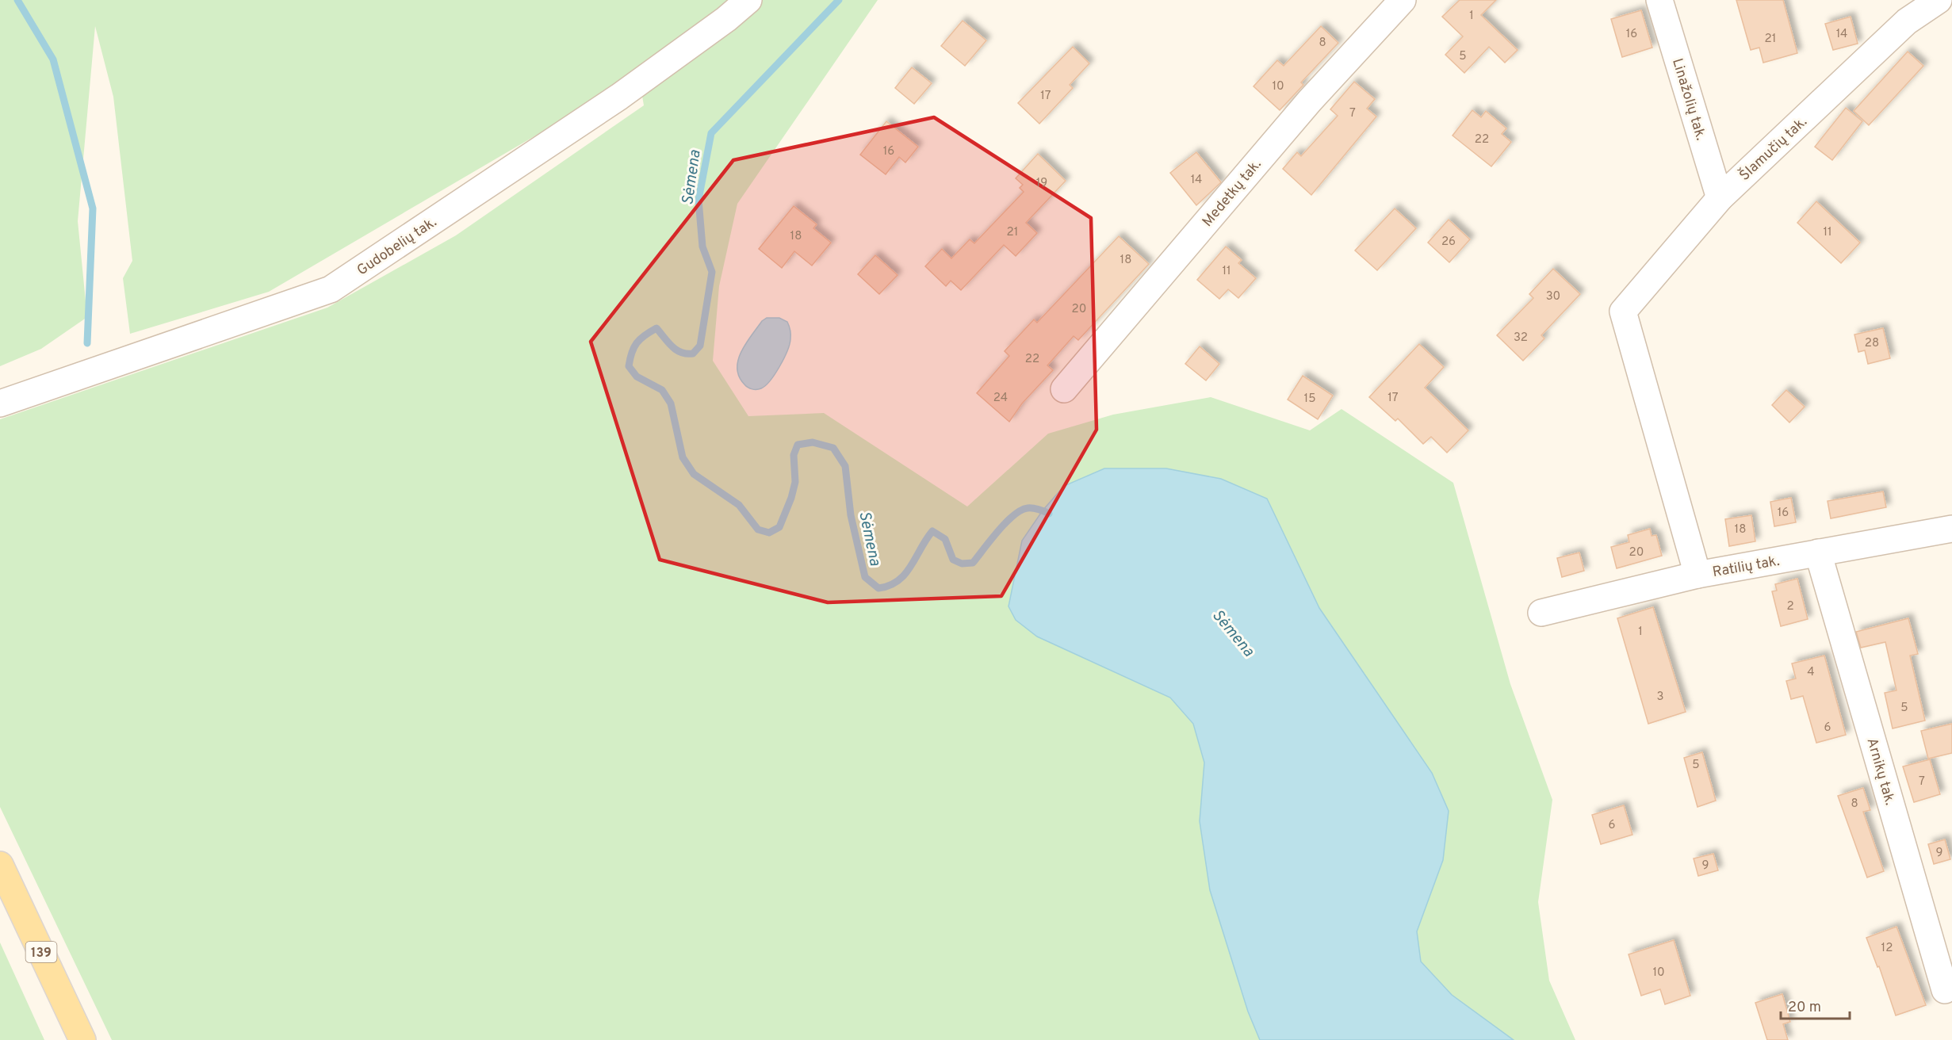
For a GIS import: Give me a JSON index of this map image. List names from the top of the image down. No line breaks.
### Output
{"streets":{"main road":["139"],"street":["Linažolių tak.","Šlamučių tak.","Medetkų tak.","Gudobelių tak.","Ratilių tak.","Arnikų tak."]},"crossings":[["Linažolių tak.","Šlamučių tak."],["Šlamučių tak.","Ratilių tak."],["Ratilių tak.","Arnikų tak."]],"water":["Sėmena"],"house_numbers":["1","16","14","21","8","5","10","17","7","22","16","14","19","21","11","18","26","18","11","30","20","32","28","22","24","17","15","16","18","20","2","1","4","3","5","6","5","7","8","6","9","9","12","10"],"scale_bar":"20 m"}
